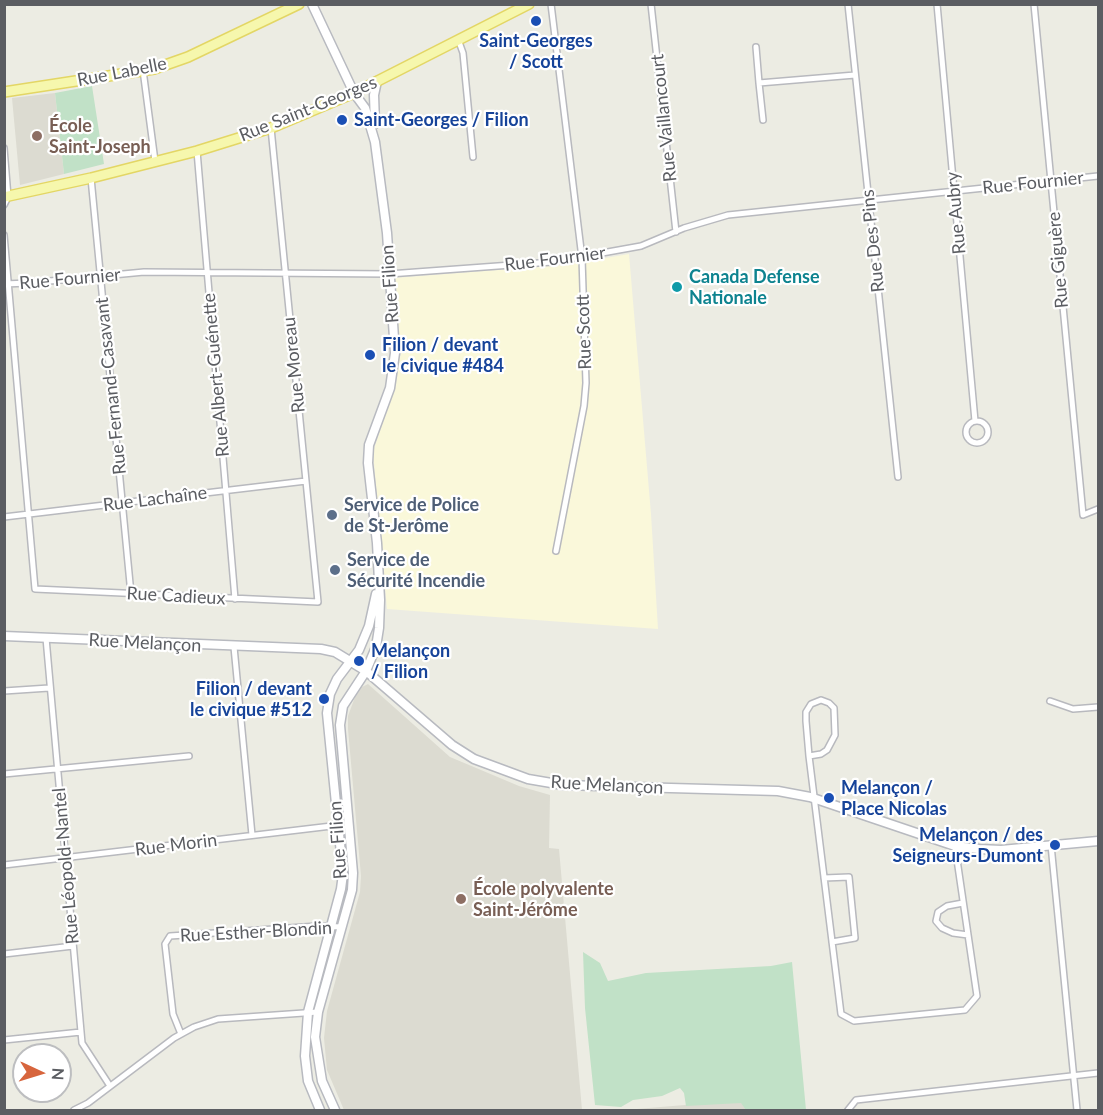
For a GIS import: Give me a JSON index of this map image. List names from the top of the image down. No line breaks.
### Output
{"streets":{"main road":["Rue Labelle","Rue Saint-Georges"],"street":["Rue Vaillancourt","Rue Fournier","Rue Aubry","Rue Des Pins","Rue Giguère","Rue Filion","Rue Scott","Rue Moreau","Rue Albert-Guénette","Rue Fernand-Casavant","Rue Lachaîne","Rue Cadieux","Rue Melançon","Rue Morin","Rue Léopold-Nantel","Rue Esther-Blondin"]},"crossings":[["Rue Saint-Georges","Rue Filion"],["Rue Saint-Georges","Rue Moreau"],["Rue Saint-Georges","Rue Albert-Guénette"],["Rue Saint-Georges","Rue Fernand-Casavant"],["Rue Vaillancourt","Rue Fournier"],["Rue Fournier","Rue Aubry"],["Rue Fournier","Rue Des Pins"],["Rue Fournier","Rue Giguère"],["Rue Fournier","Rue Filion"],["Rue Fournier","Rue Scott"],["Rue Fournier","Rue Moreau"],["Rue Fournier","Rue Albert-Guénette"],["Rue Fournier","Rue Fernand-Casavant"],["Rue Filion","Rue Melançon"],["Rue Filion","Rue Morin"],["Rue Filion","Rue Esther-Blondin"],["Rue Moreau","Rue Lachaîne"],["Rue Moreau","Rue Cadieux"],["Rue Albert-Guénette","Rue Lachaîne"],["Rue Albert-Guénette","Rue Cadieux"],["Rue Fernand-Casavant","Rue Lachaîne"],["Rue Fernand-Casavant","Rue Cadieux"],["Rue Lachaîne","Rue Cadieux"],["Rue Melançon","Rue Léopold-Nantel"],["Rue Morin","Rue Léopold-Nantel"]],"places":["Saint-Georges / Scott","Saint-Georges / Filion","École Saint-Joseph","Canada Defense Nationale","Filion / devant le civique #484","Service de Police de St-Jerôme","Service de Sécurité Incendie","Melançon / Filion","Filion / devant le civique #512","Melançon / Place Nicolas","Melançon / des Seigneurs-Dumont","École polyvalente Saint-Jérôme"],"north":"right"}
